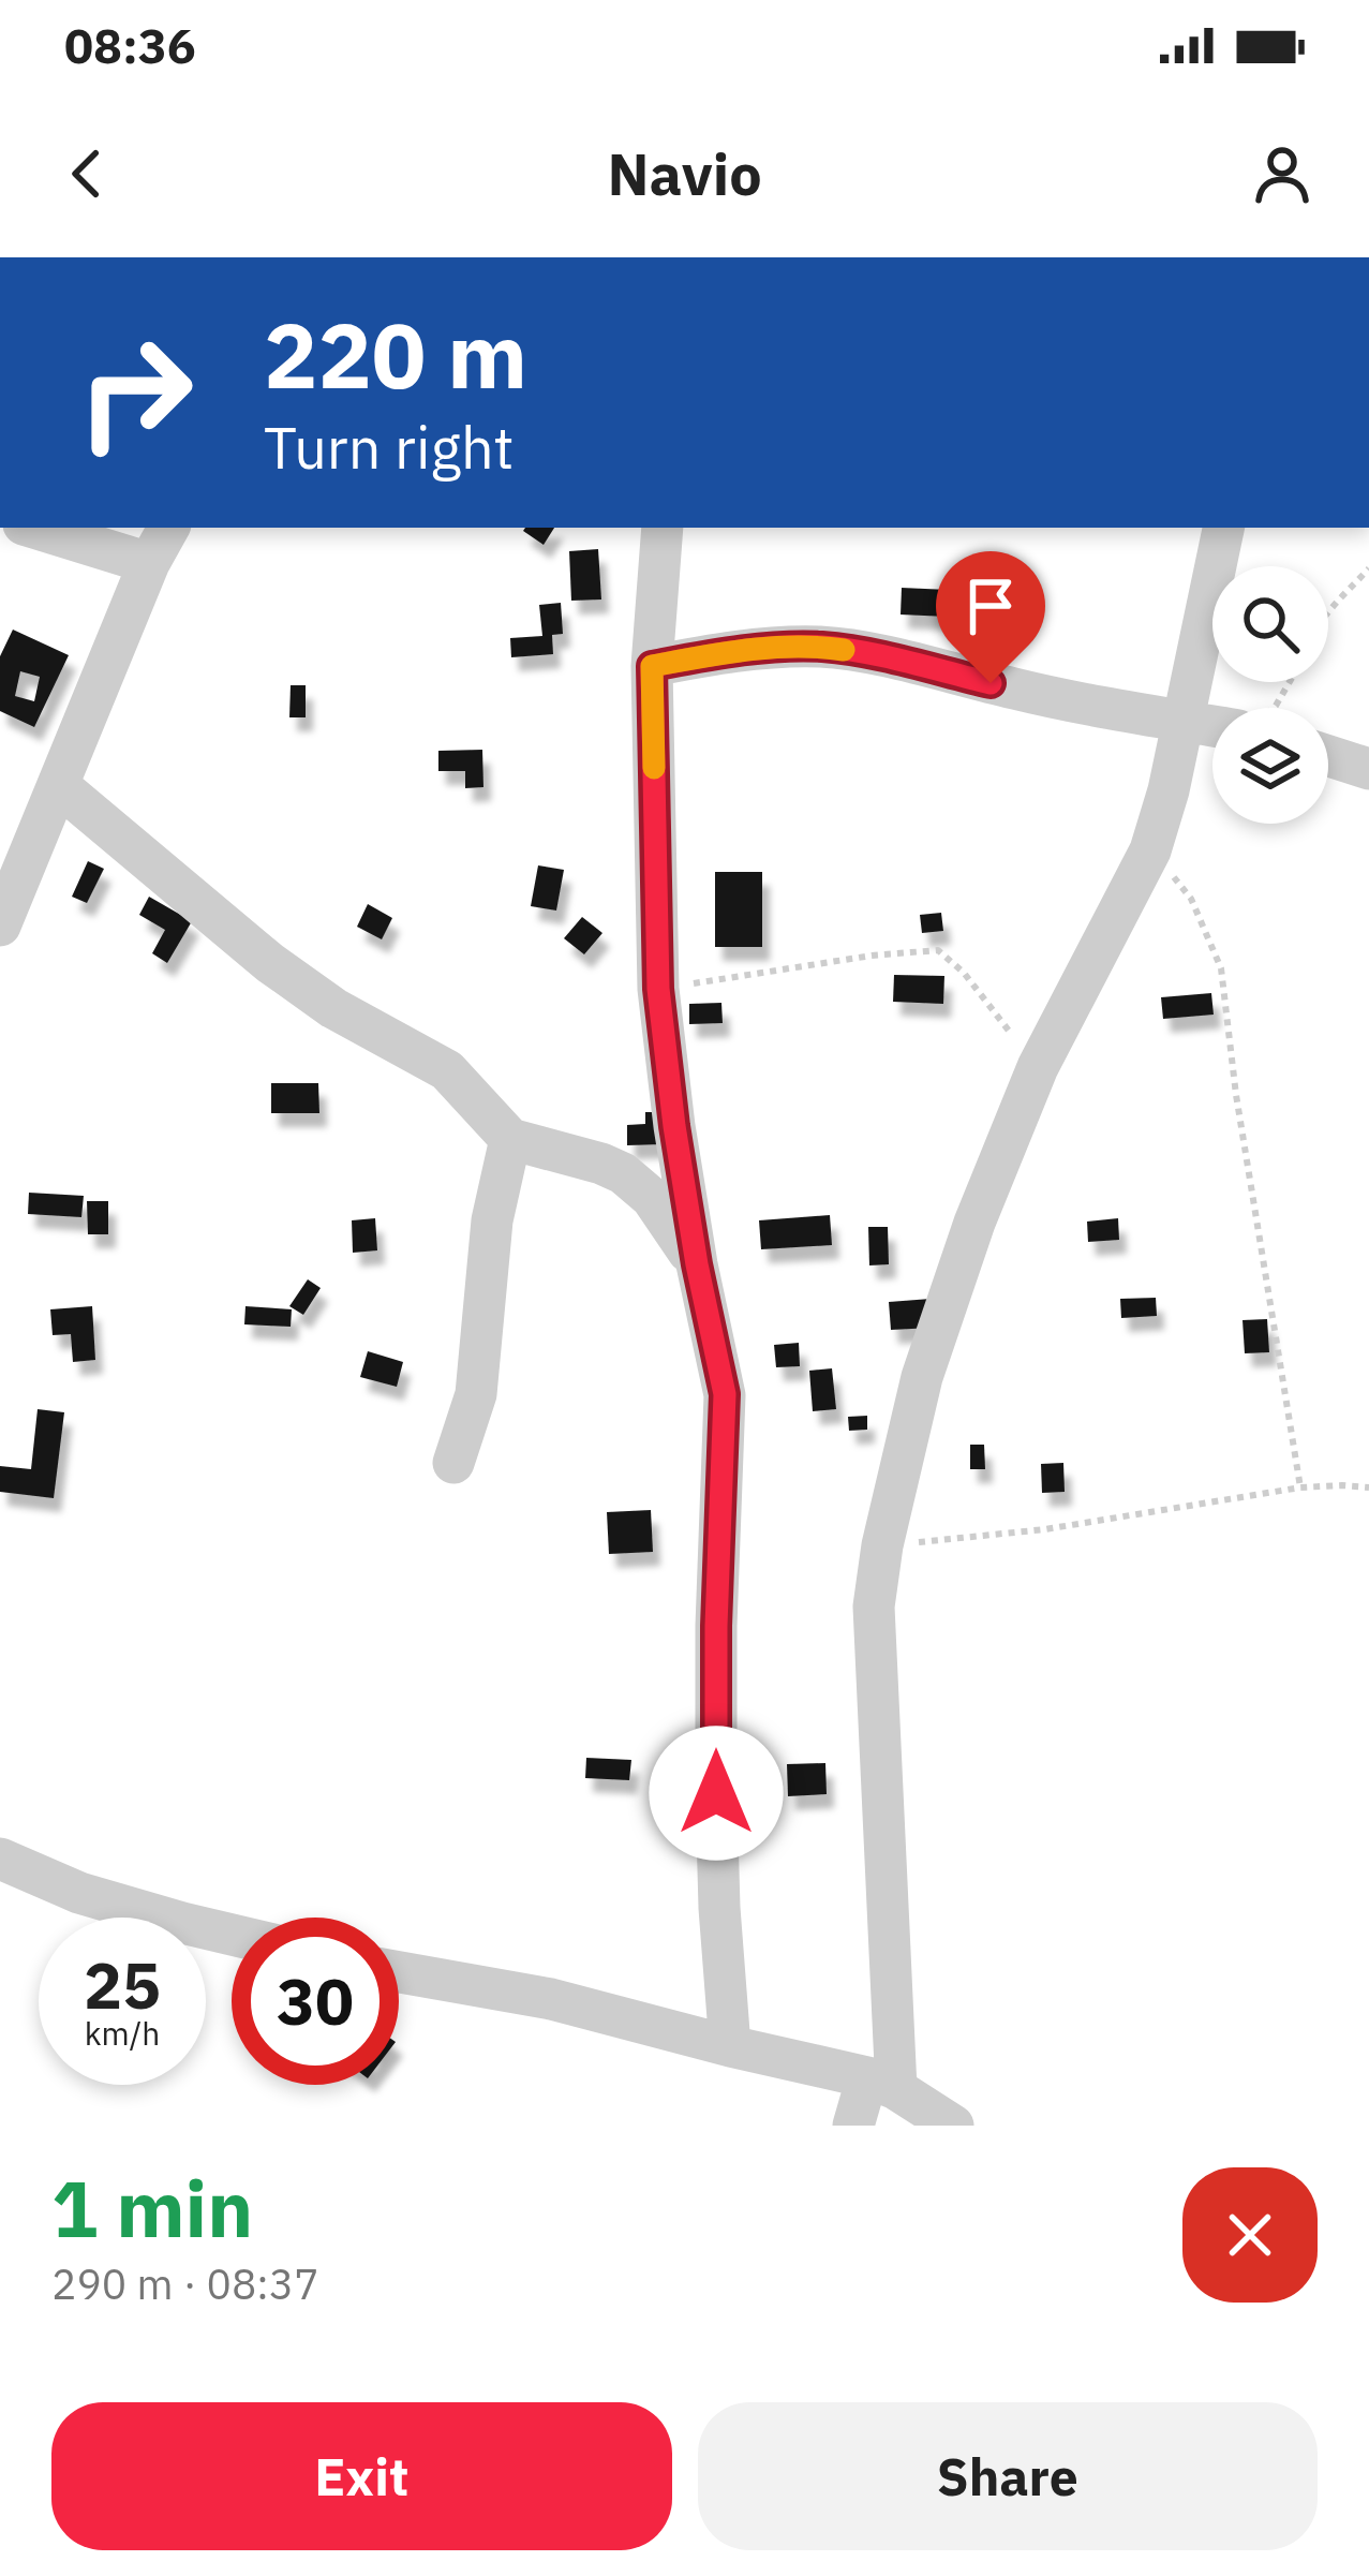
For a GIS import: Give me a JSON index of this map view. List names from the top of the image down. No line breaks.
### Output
{"page":{"status":"08:36","header":"Navio","turn":["220 m","Turn right"],"speed":"25 km/h","limit":"30","heading":["1 min","290 m · 08:37"],"buttons":["Exit","Share"]}}
